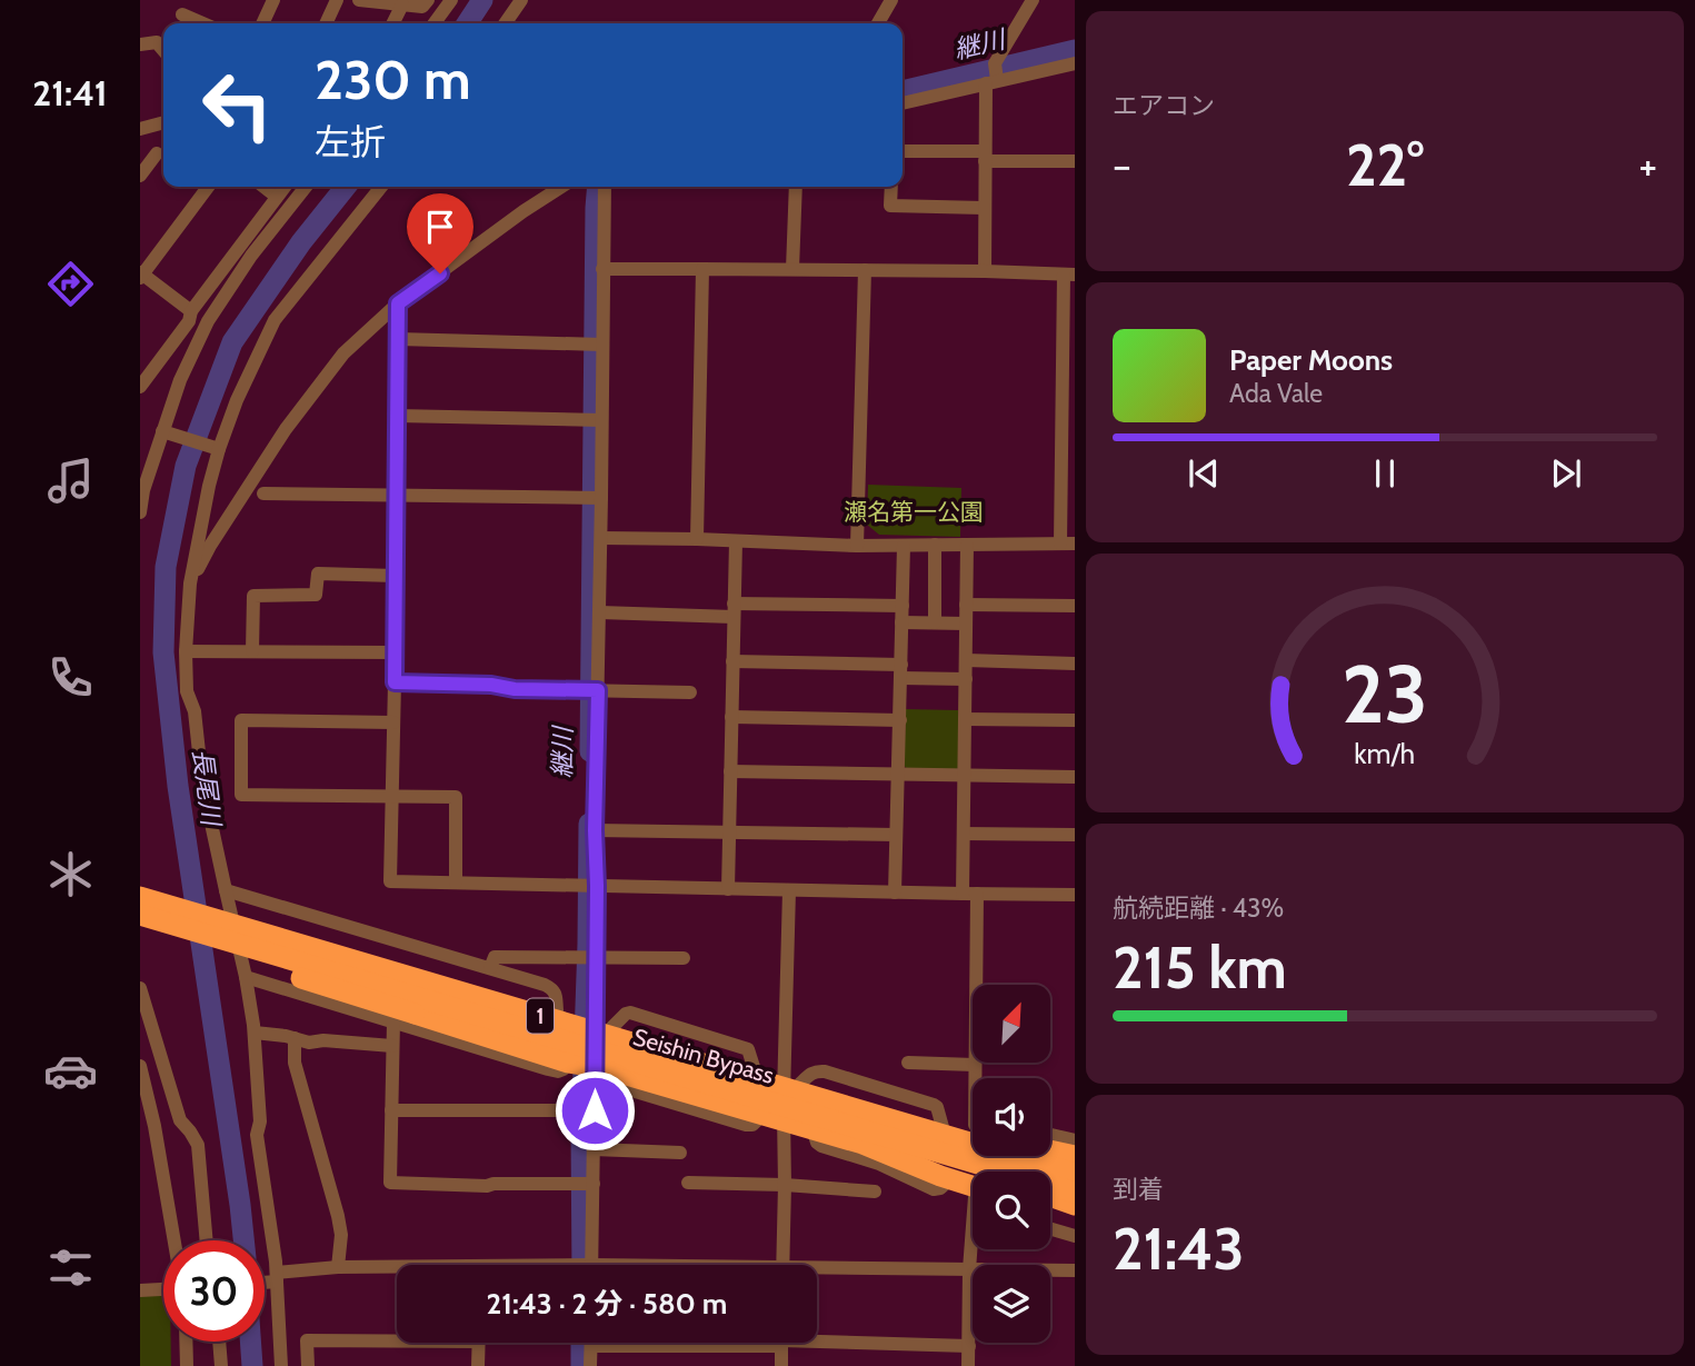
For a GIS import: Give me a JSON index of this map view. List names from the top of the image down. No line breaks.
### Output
{"streets":{"highway":["1","Seishin Bypass"]},"crossings":[["1","Seishin Bypass"]],"water":["継川","長尾川"],"parks":["瀬名第一公園"],"north":"top right","page":{"tabs":"21:41","tile":["エアコン",["航続距離 · 43%","215 km"],["到着","21:43"]],"turn":["230 m","左折"],"heat":["−","22°","+"],"song":["Paper Moons","Ada Vale"],"limit":"30","trip":"21:43 · 2 分 · 580 m","gauge":["23","km/h"]}}
